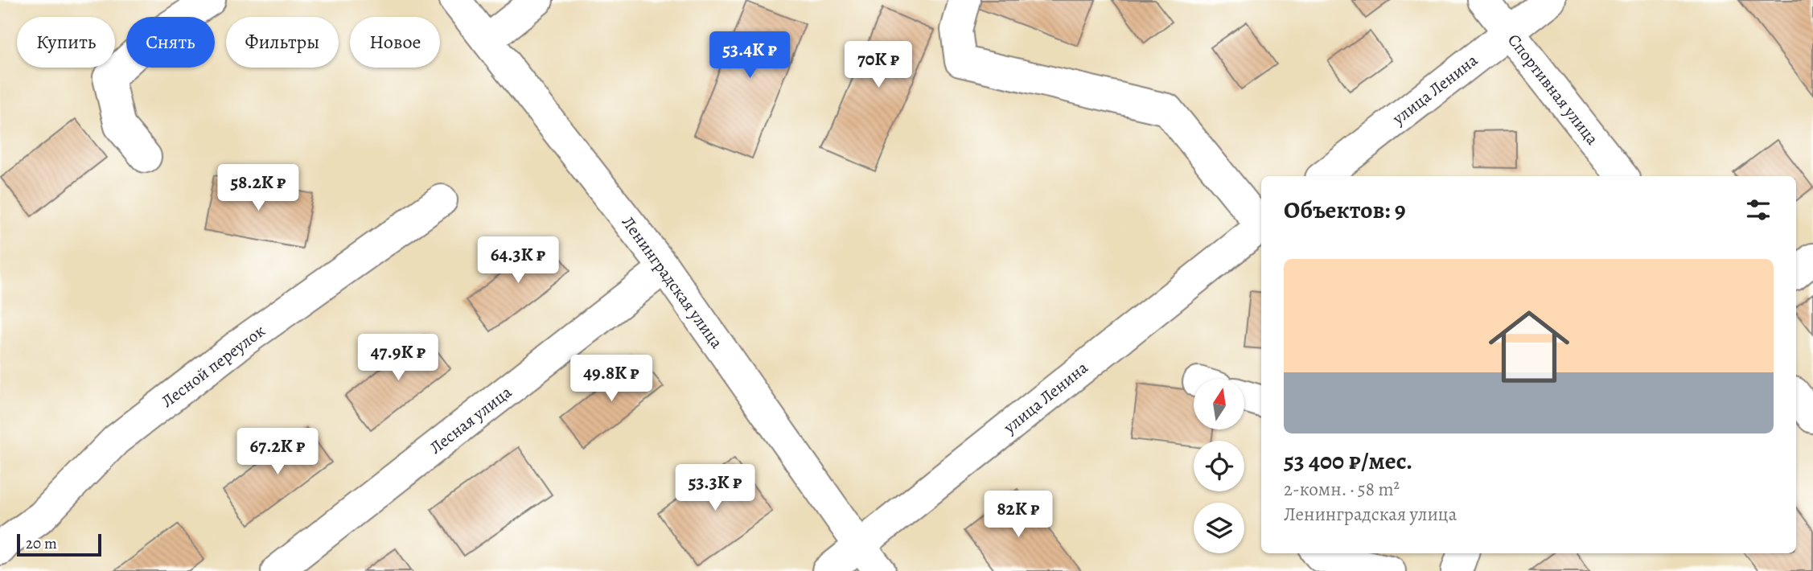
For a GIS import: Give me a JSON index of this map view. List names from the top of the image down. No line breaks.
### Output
{"streets":{"street":["улица Ленина","Спортивная улица","Ленинградская улица","Лесной переулок","Лесная улица"]},"crossings":[["улица Ленина","Спортивная улица"],["улица Ленина","Ленинградская улица"],["Ленинградская улица","Лесная улица"]],"scale_bar":"20 m","north":"top","page":{"chip":["Купить","Снять","Фильтры","Новое"],"price":["53.4K ₽","70K ₽","58.2K ₽","64.3K ₽","47.9K ₽","49.8K ₽","67.2K ₽","53.3K ₽","82K ₽"],"heading":"Объектов: 9","list":[{"name":"53 400 ₽/мес.","note":"2-комн. · 58 m² · Ленинградская улица"}],"scale":"20 m"}}
